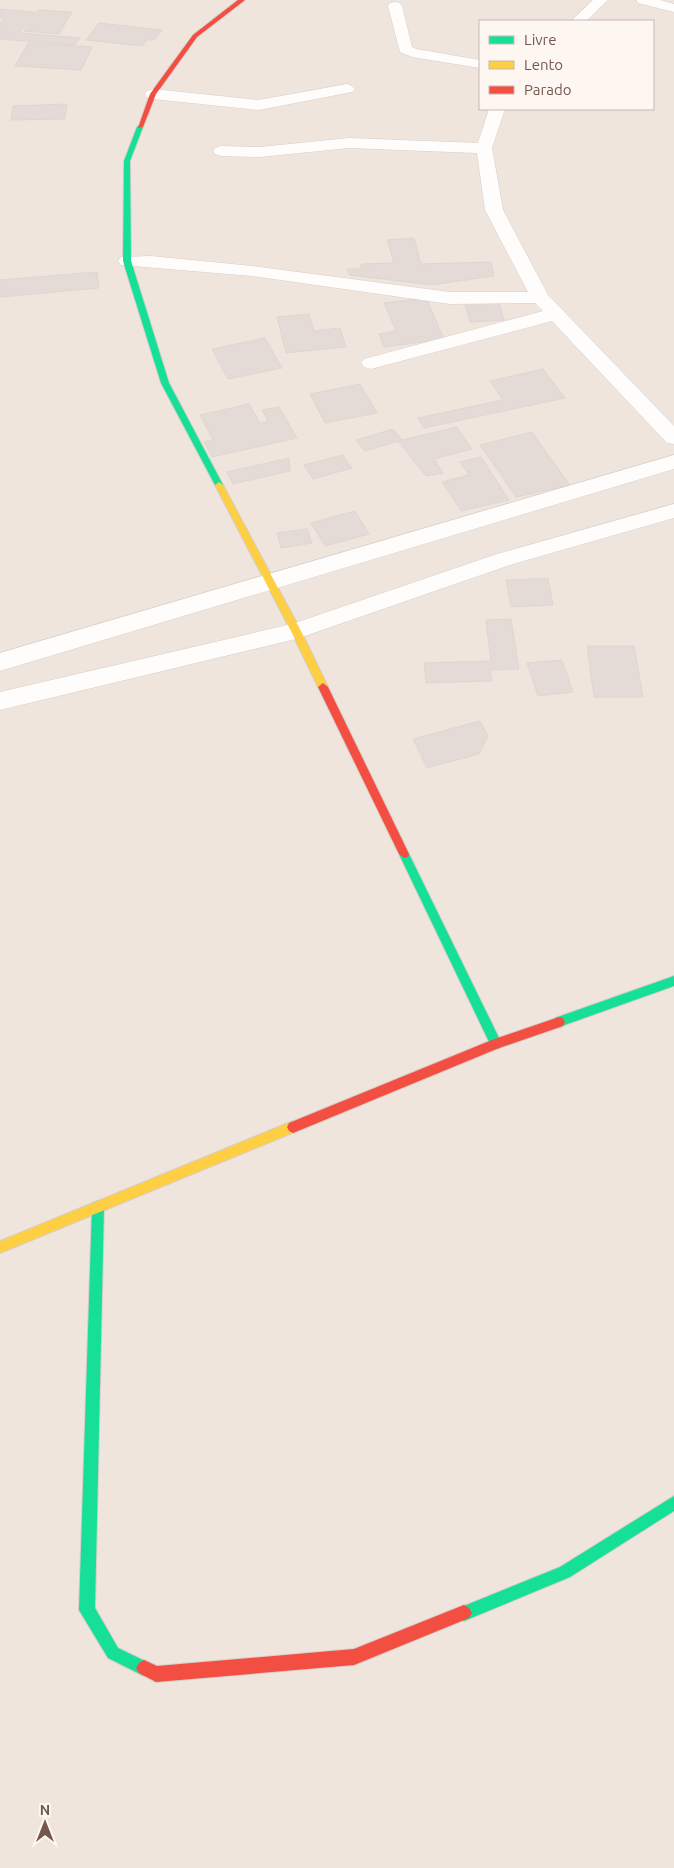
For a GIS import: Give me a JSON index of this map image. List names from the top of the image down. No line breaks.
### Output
{"legend":["Livre","Lento","Parado"],"north":"top"}
